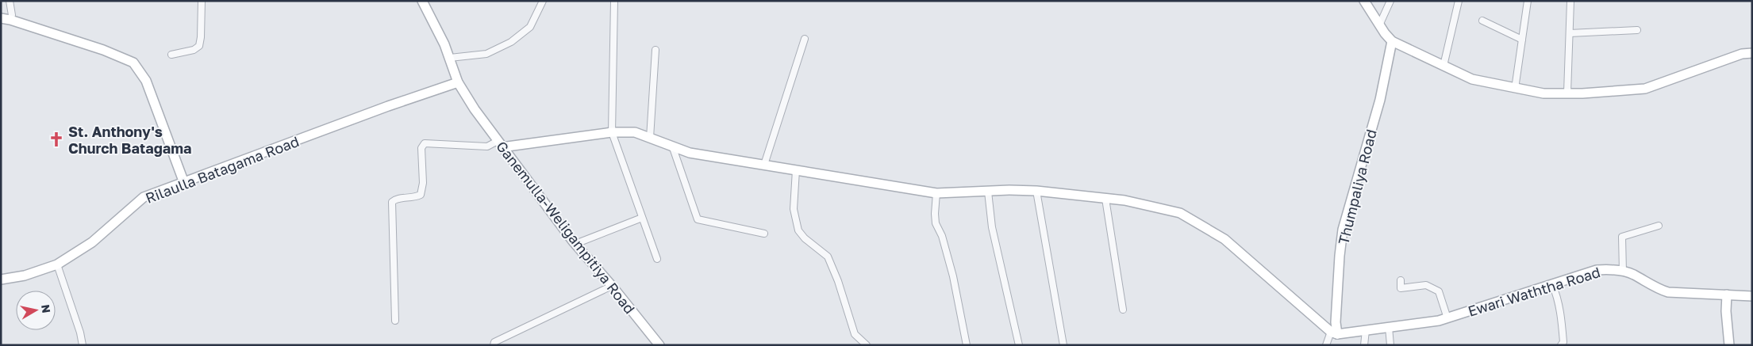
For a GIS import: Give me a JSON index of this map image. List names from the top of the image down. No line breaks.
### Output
{"streets":{"street":["Rilaulla Batagama Road","Thumpaliya Road","Ganemulla-Weligampitiya Road","Ewari Waththa Road"]},"crossings":[["Rilaulla Batagama Road","Ganemulla-Weligampitiya Road"],["Thumpaliya Road","Ewari Waththa Road"]],"places":{"church":["St. Anthony's Church Batagama"]},"north":"right"}
